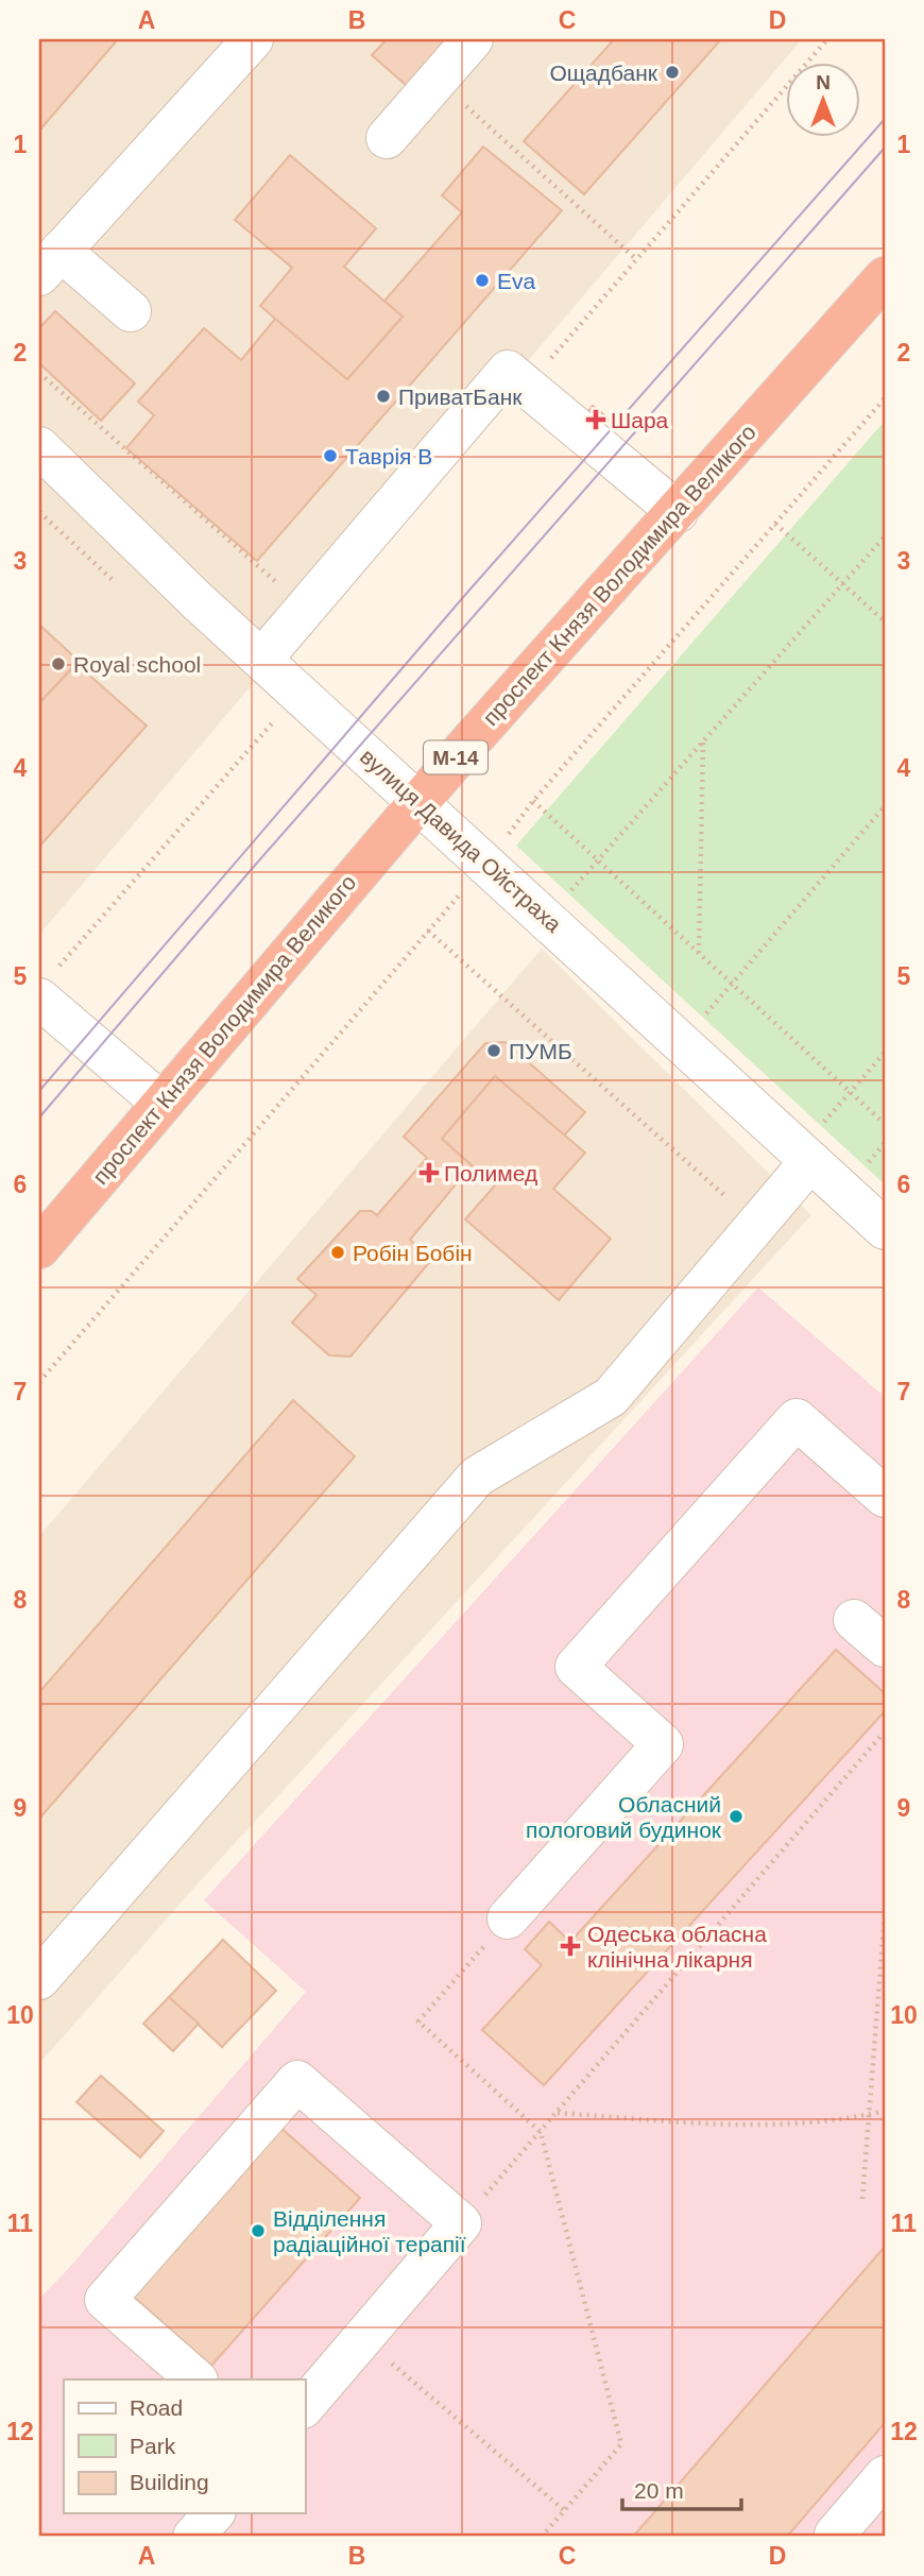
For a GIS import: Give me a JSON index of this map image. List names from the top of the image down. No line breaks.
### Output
{"streets":{"highway":["проспект Князя Володимира Великого","М-14"],"street":["вулиця Давида Ойстраха"]},"crossings":[["проспект Князя Володимира Великого","вулиця Давида Ойстраха"]],"places":{"other":["Ощадбанк","Eva","ПриватБанк","Таврія В","Royal school","ПУМБ","Робін Бобін","Обласний пологовий будинок","Відділення радіаційної терапії"],"health":["Шара","Полимед","Одеська обласна клінічна лікарня"]},"legend":["Road","Park","Building"],"scale_bar":"20 m","north":"top","grid":{"columns":["A","B","C","D"],"rows":["1","2","3","4","5","6","7","8","9","10","11","12"]}}
